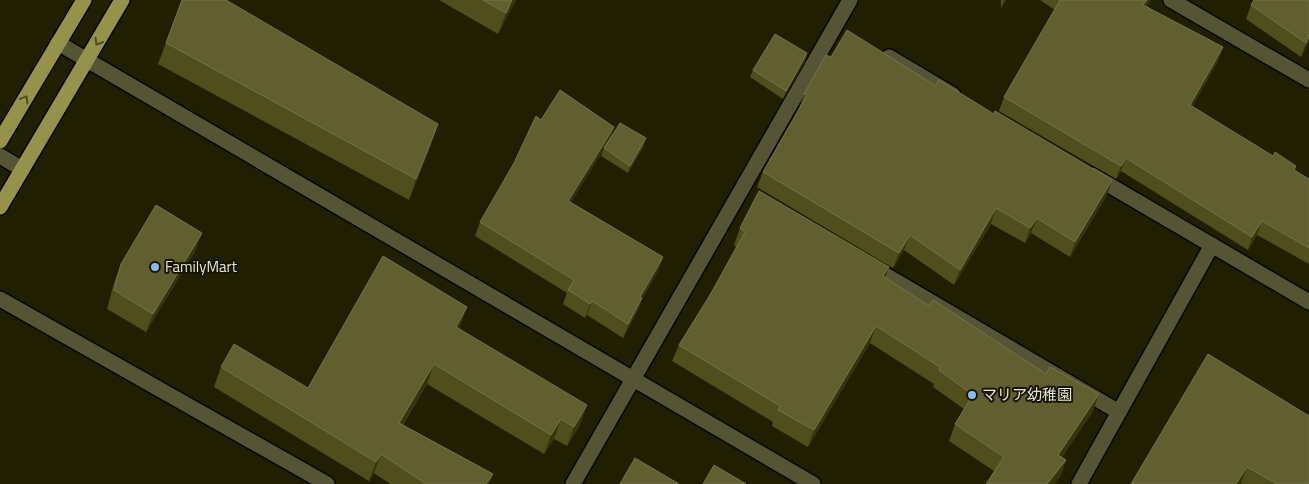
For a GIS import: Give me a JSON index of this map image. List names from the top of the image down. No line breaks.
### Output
{"places":["FamilyMart","マリア幼稚園"]}
